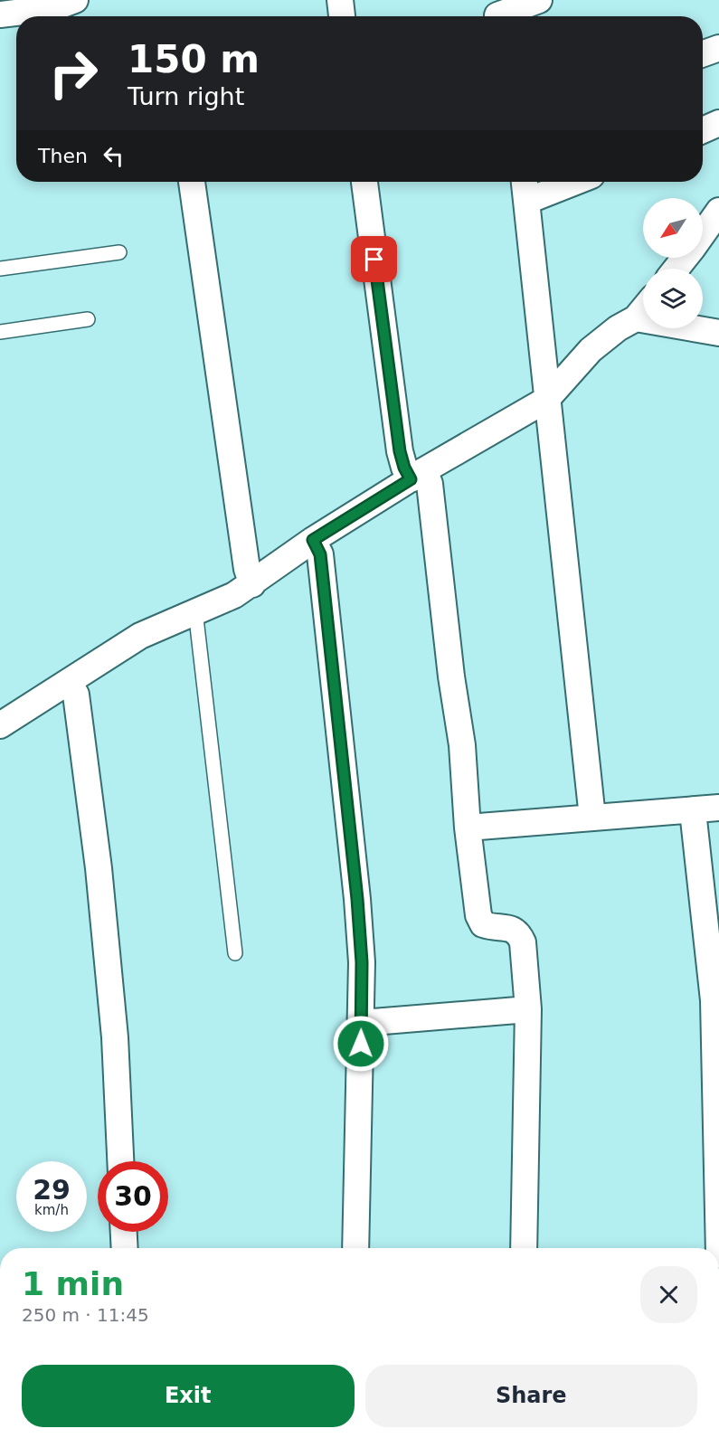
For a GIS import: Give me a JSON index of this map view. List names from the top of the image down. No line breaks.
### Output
{"north":"bottom left","page":{"turn":["150 m","Turn right"],"then":"Then","speed":"29 km/h","limit":"30","heading":["1 min","250 m · 11:45"],"buttons":["Exit","Share"]}}
